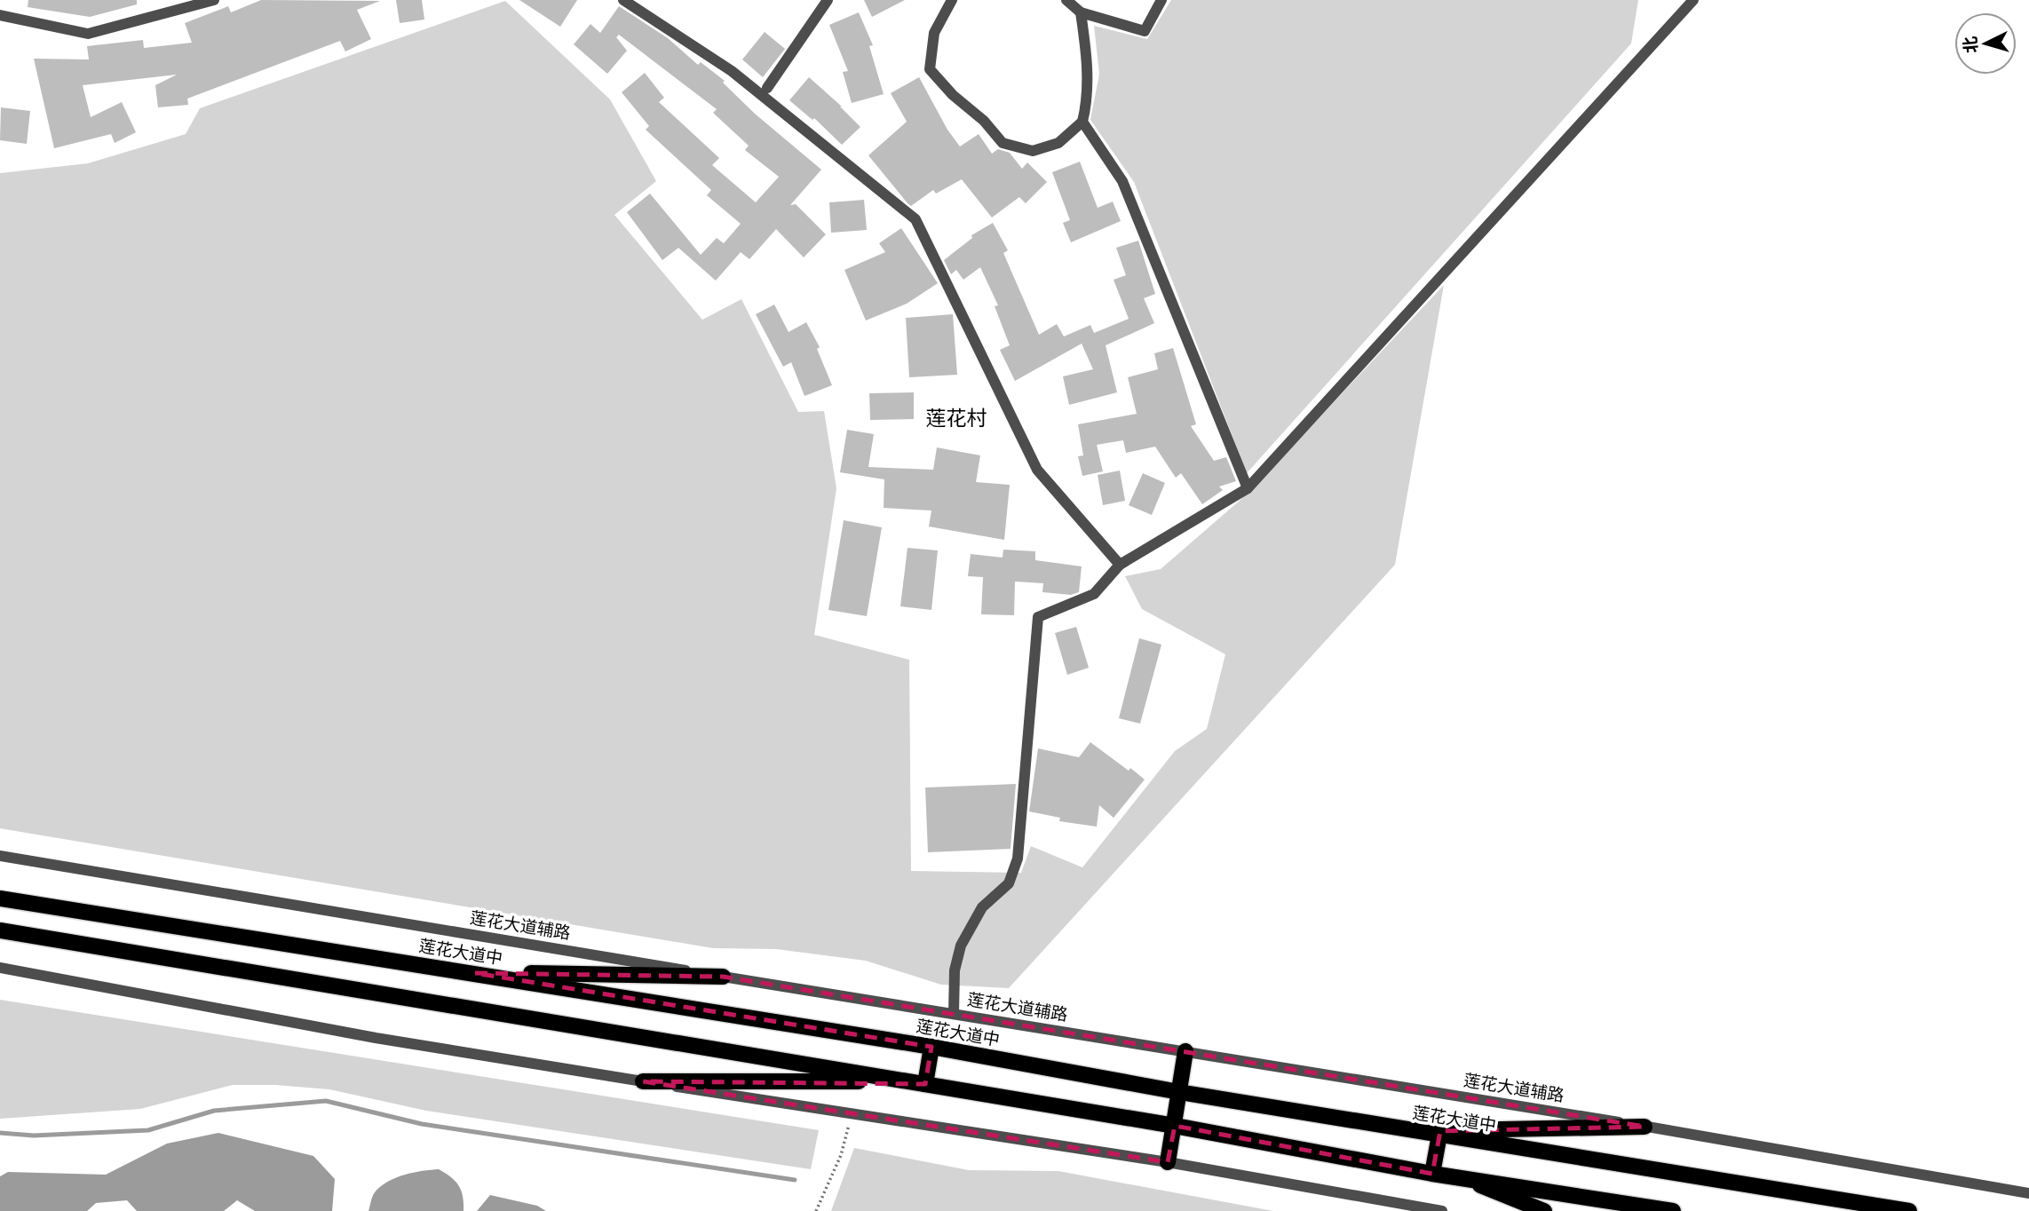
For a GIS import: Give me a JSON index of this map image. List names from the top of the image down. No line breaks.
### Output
{"streets":{"main road":["莲花大道中"],"street":["莲花大道辅路"]},"districts":["莲花村"],"north":"left"}
